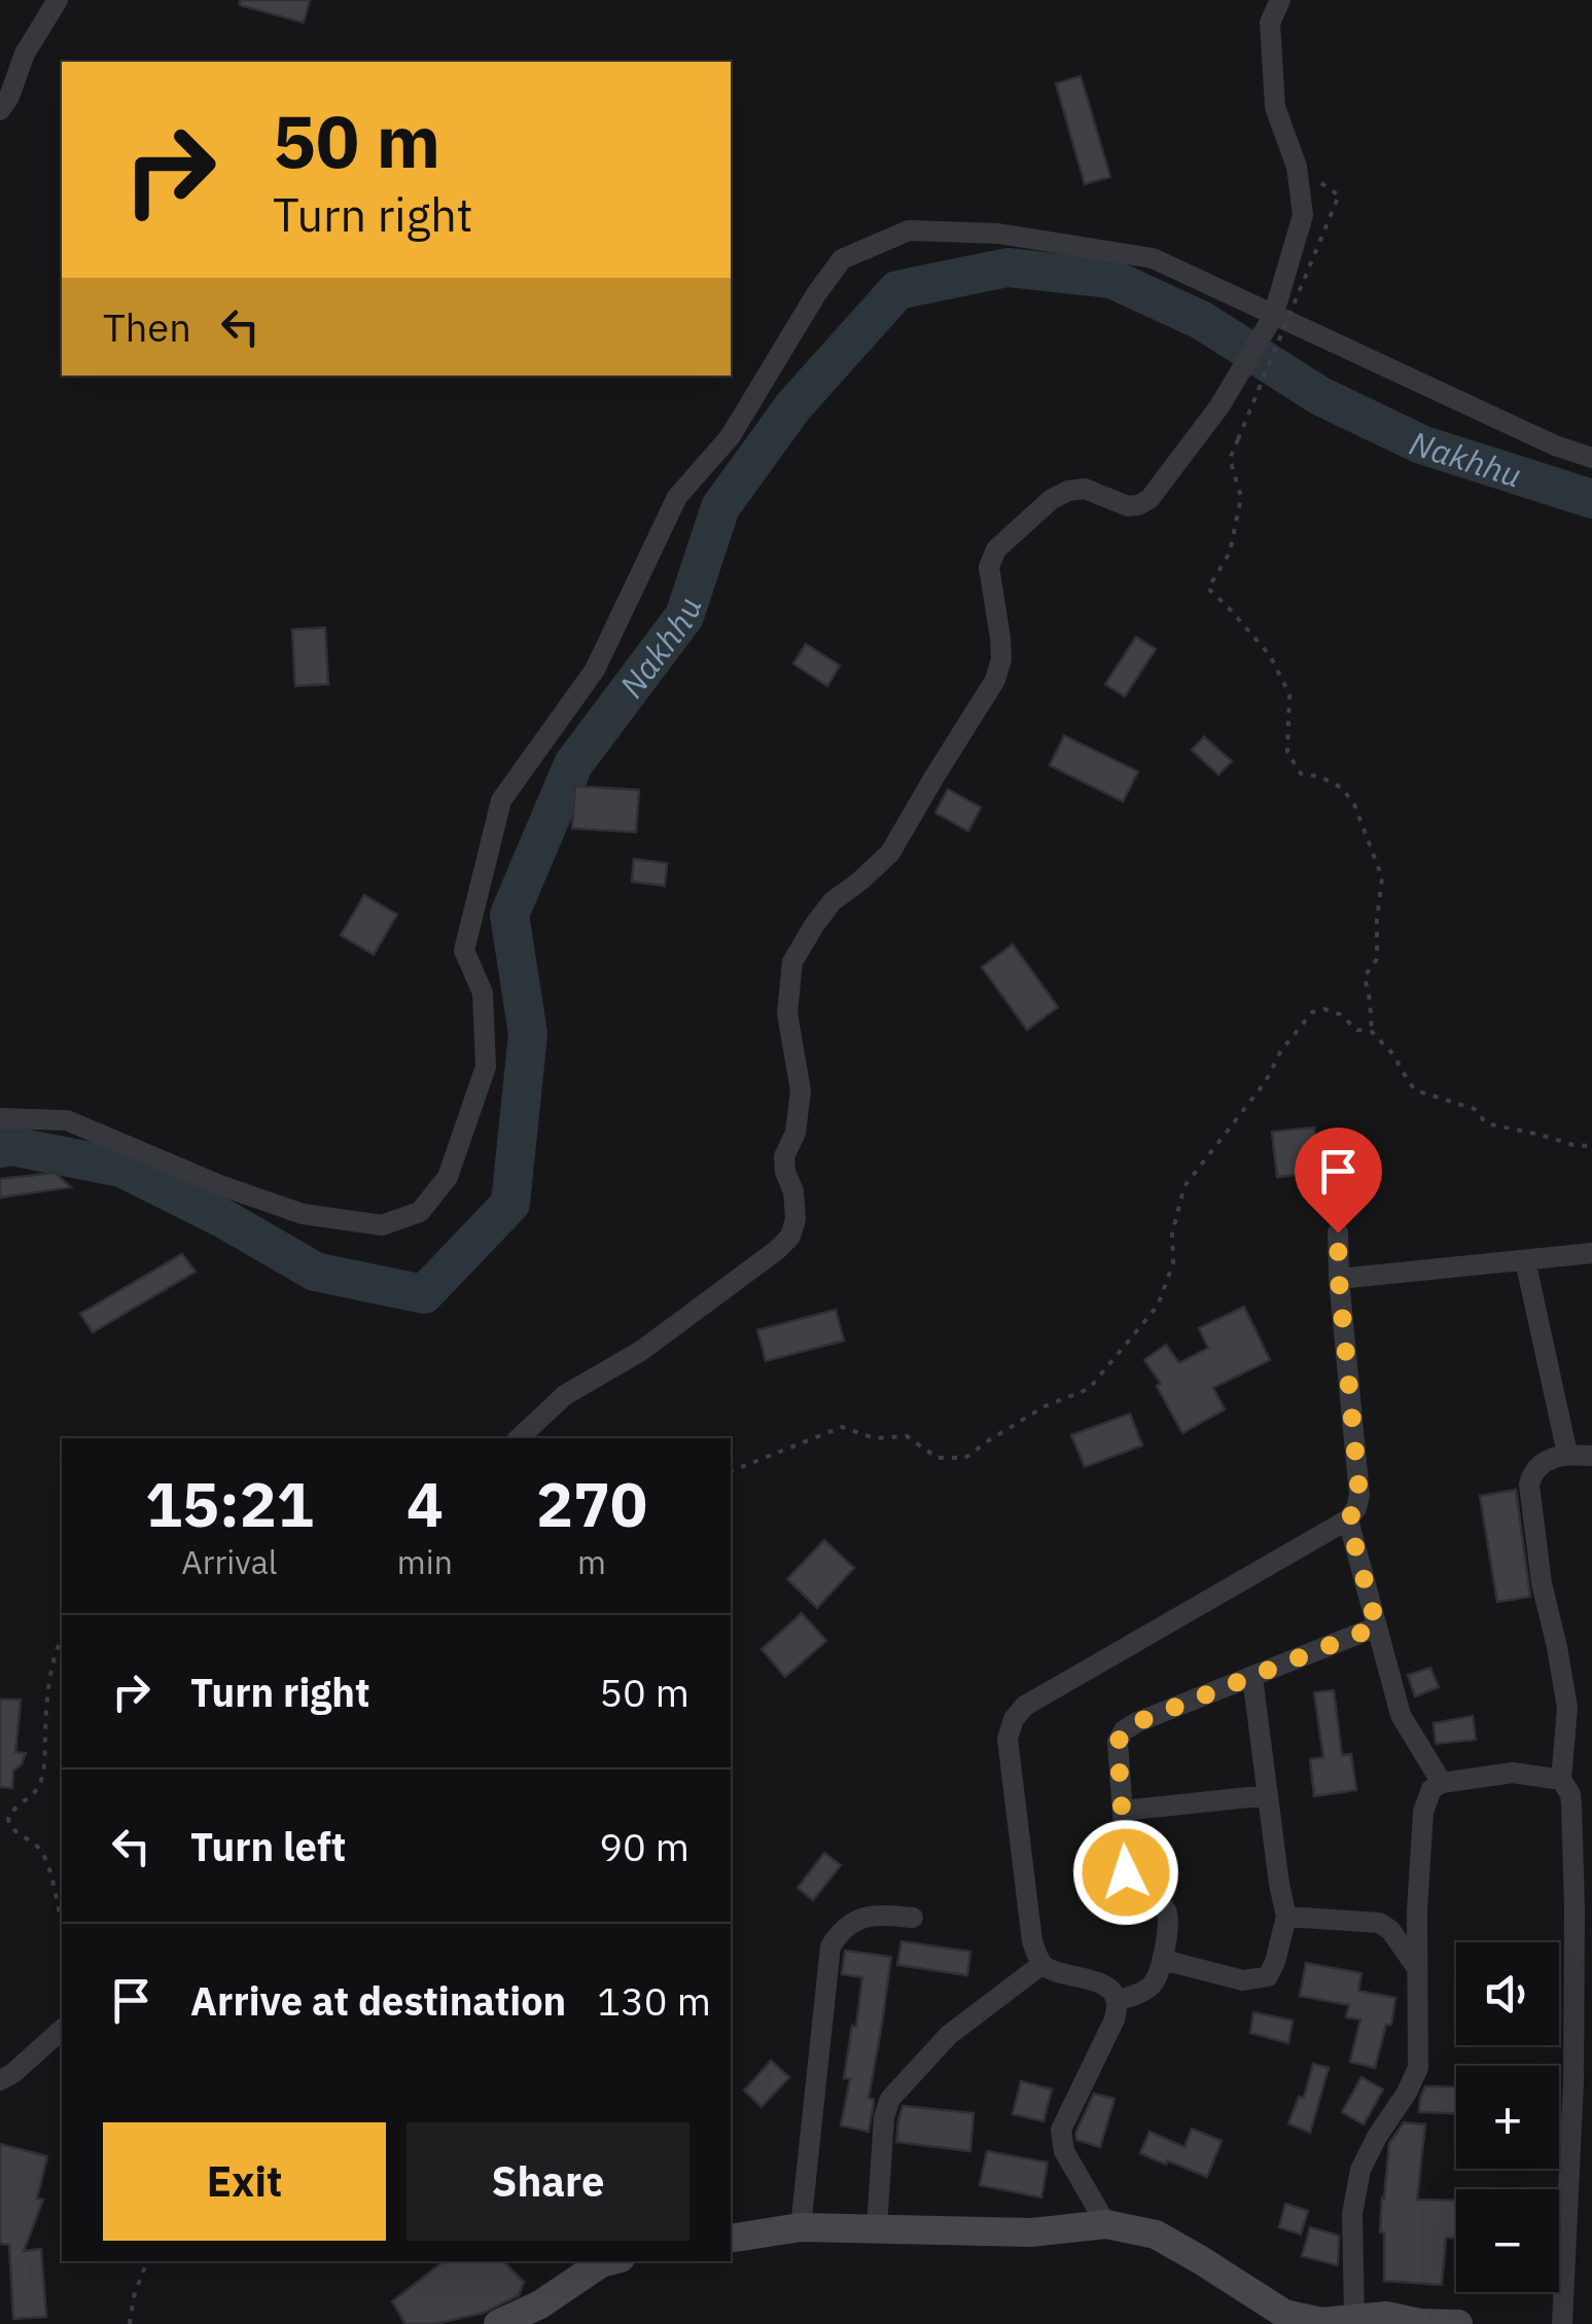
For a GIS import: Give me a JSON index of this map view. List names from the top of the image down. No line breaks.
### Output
{"water":["Nakhhu"],"page":{"turn":["50 m","Turn right"],"then":"Then","eta":["15:21","Arrival","4","min","270","m"],"list":[{"name":"Turn right","value":"50 m"},{"name":"Turn left","value":"90 m"},{"name":"Arrive at destination","value":"130 m"}],"map_buttons":["+","−"],"buttons":["Exit","Share"]}}
